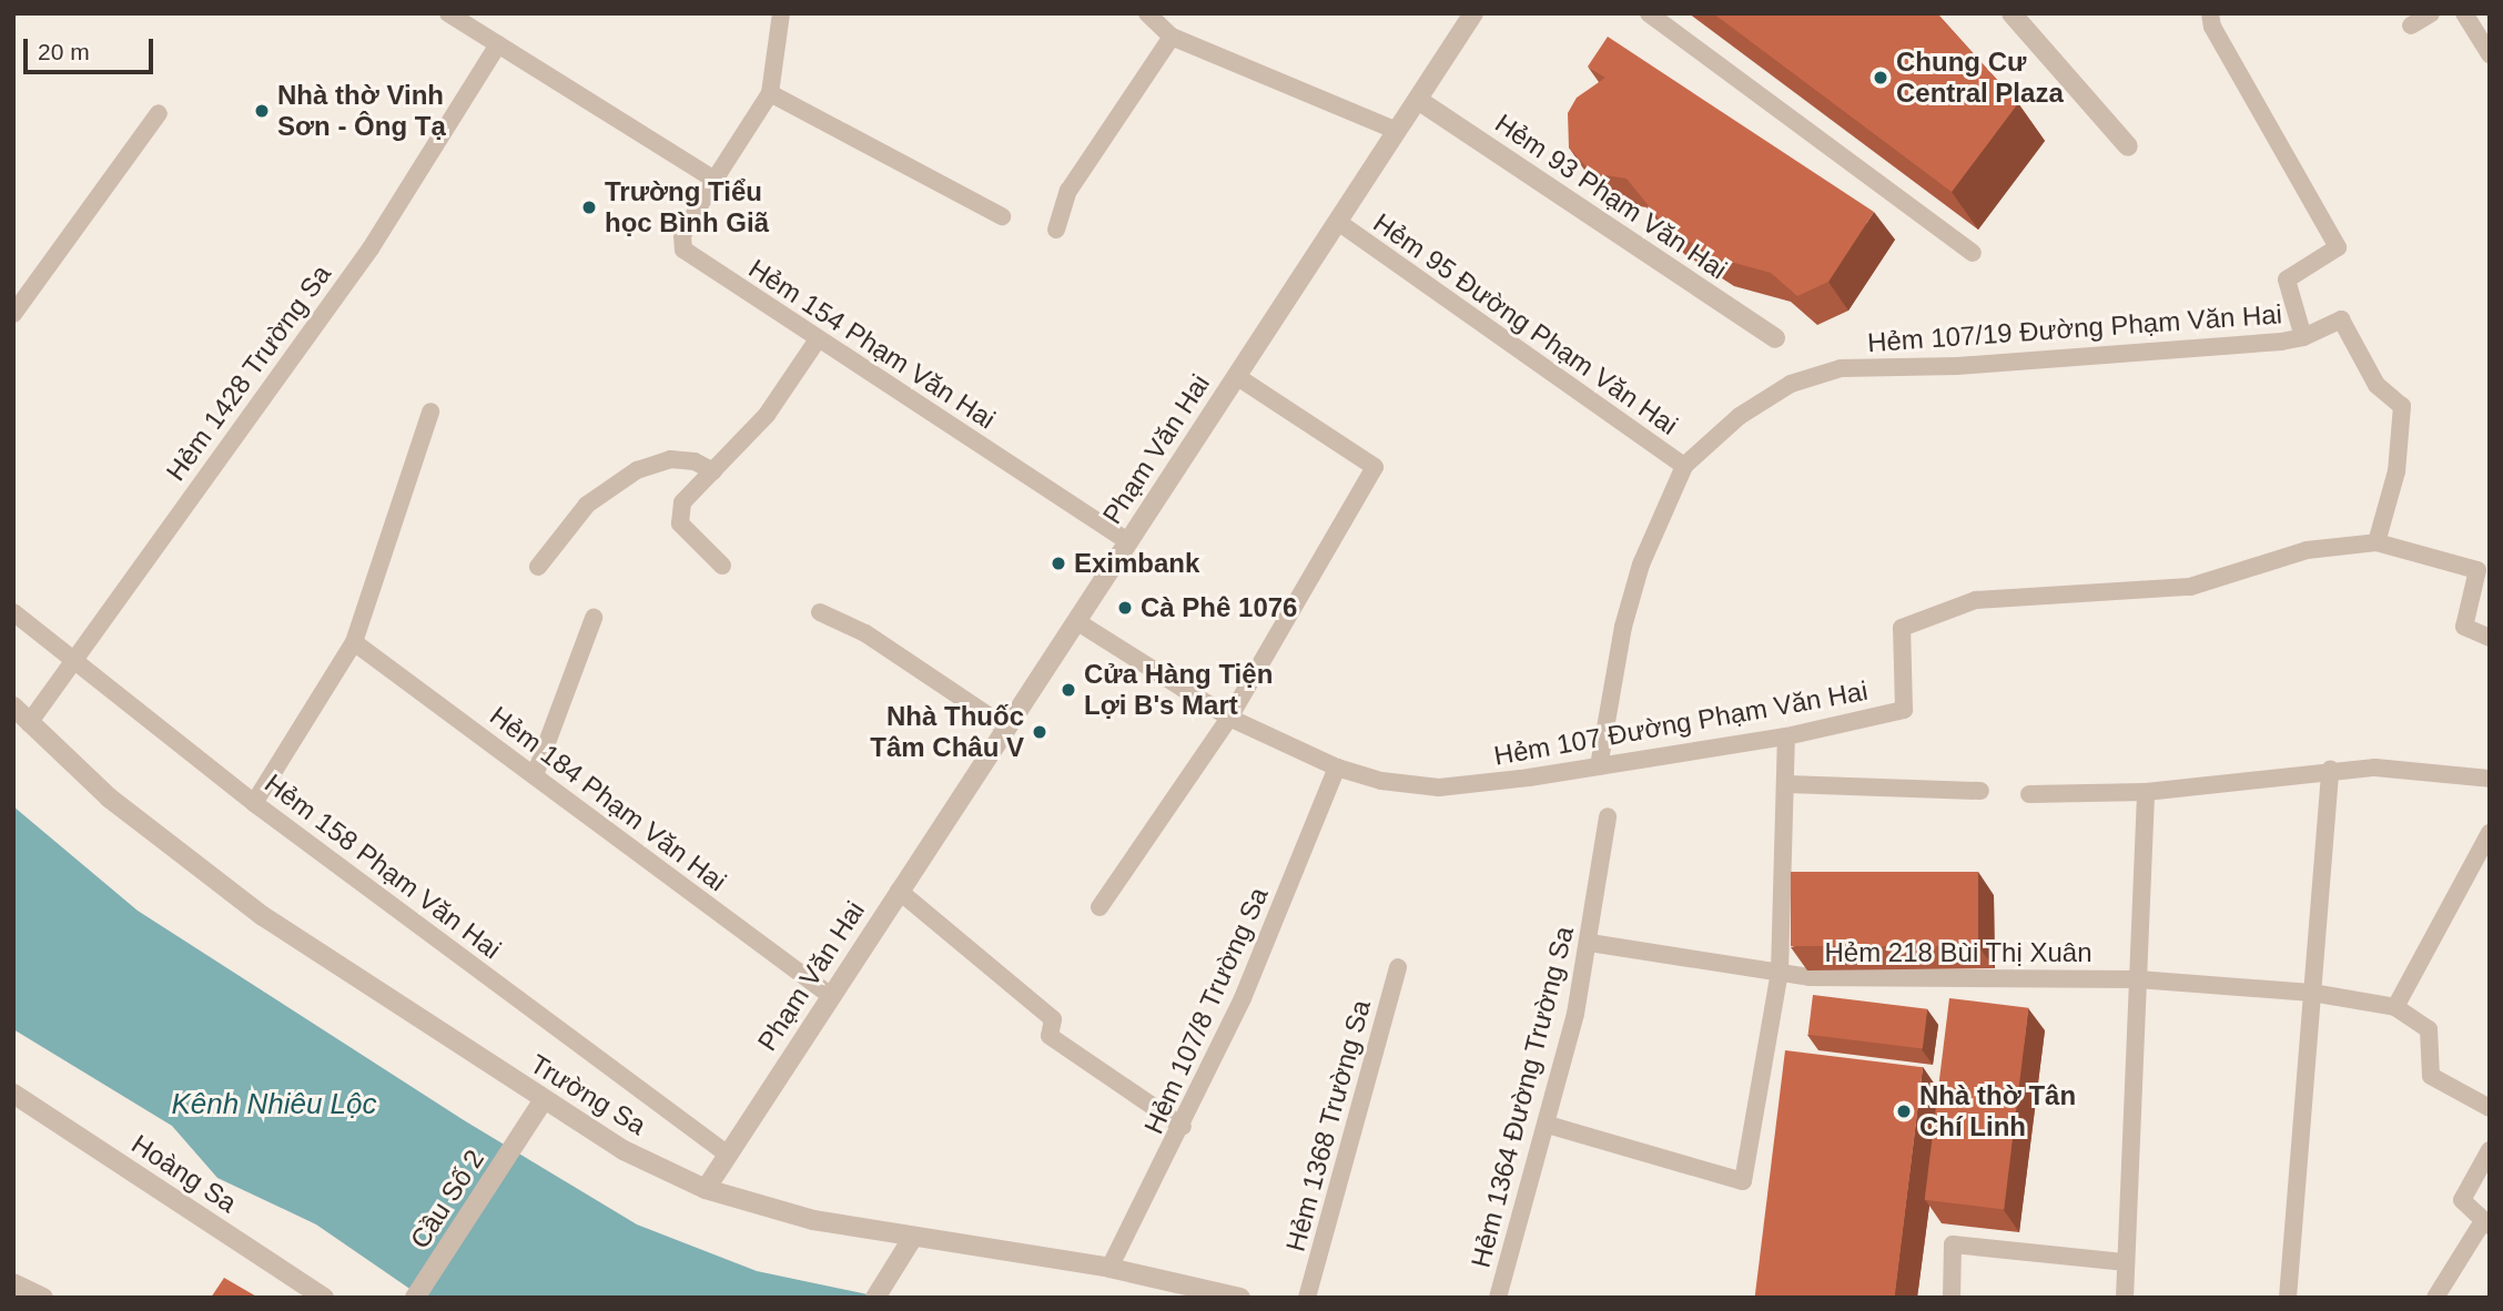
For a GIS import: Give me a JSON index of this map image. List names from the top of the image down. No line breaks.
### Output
{"streets":{"street":["Hẻm 93 Phạm Văn Hai","Phạm Văn Hai","Trường Sa","Hoàng Sa","Cầu Số 2"],"lane":["Hẻm 95 Đường Phạm Văn Hai","Hẻm 107/19 Đường Phạm Văn Hai","Hẻm 154 Phạm Văn Hai","Hẻm 1428 Trường Sa","Hẻm 107 Đường Phạm Văn Hai","Hẻm 184 Phạm Văn Hai","Hẻm 158 Phạm Văn Hai","Hẻm 218 Bùi Thị Xuân","Hẻm 107/8 Trường Sa","Hẻm 1364 Đường Trường Sa","Hẻm 1368 Trường Sa"]},"crossings":[["Hẻm 93 Phạm Văn Hai","Phạm Văn Hai"],["Hẻm 95 Đường Phạm Văn Hai","Hẻm 107/19 Đường Phạm Văn Hai"],["Hẻm 95 Đường Phạm Văn Hai","Phạm Văn Hai"],["Hẻm 107/19 Đường Phạm Văn Hai","Hẻm 107 Đường Phạm Văn Hai"],["Hẻm 154 Phạm Văn Hai","Phạm Văn Hai"],["Hẻm 1428 Trường Sa","Hẻm 158 Phạm Văn Hai"],["Hẻm 1428 Trường Sa","Trường Sa"],["Phạm Văn Hai","Hẻm 107 Đường Phạm Văn Hai"],["Phạm Văn Hai","Hẻm 184 Phạm Văn Hai"],["Phạm Văn Hai","Hẻm 158 Phạm Văn Hai"],["Phạm Văn Hai","Trường Sa"],["Hẻm 107 Đường Phạm Văn Hai","Hẻm 107/8 Trường Sa"],["Hẻm 218 Bùi Thị Xuân","Hẻm 1364 Đường Trường Sa"],["Hẻm 107/8 Trường Sa","Trường Sa"],["Trường Sa","Cầu Số 2"]],"water":["Kênh Nhiêu Lộc"],"places":["Chung Cư Central Plaza","Nhà thờ Vinh Sơn - Ông Tạ","Trường Tiểu học Bình Giã","Eximbank","Cà Phê 1076","Cửa Hàng Tiện Lợi B's Mart","Nhà Thuốc Tâm Châu V","Nhà thờ Tân Chí Linh"],"scale_bar":"20 m"}
